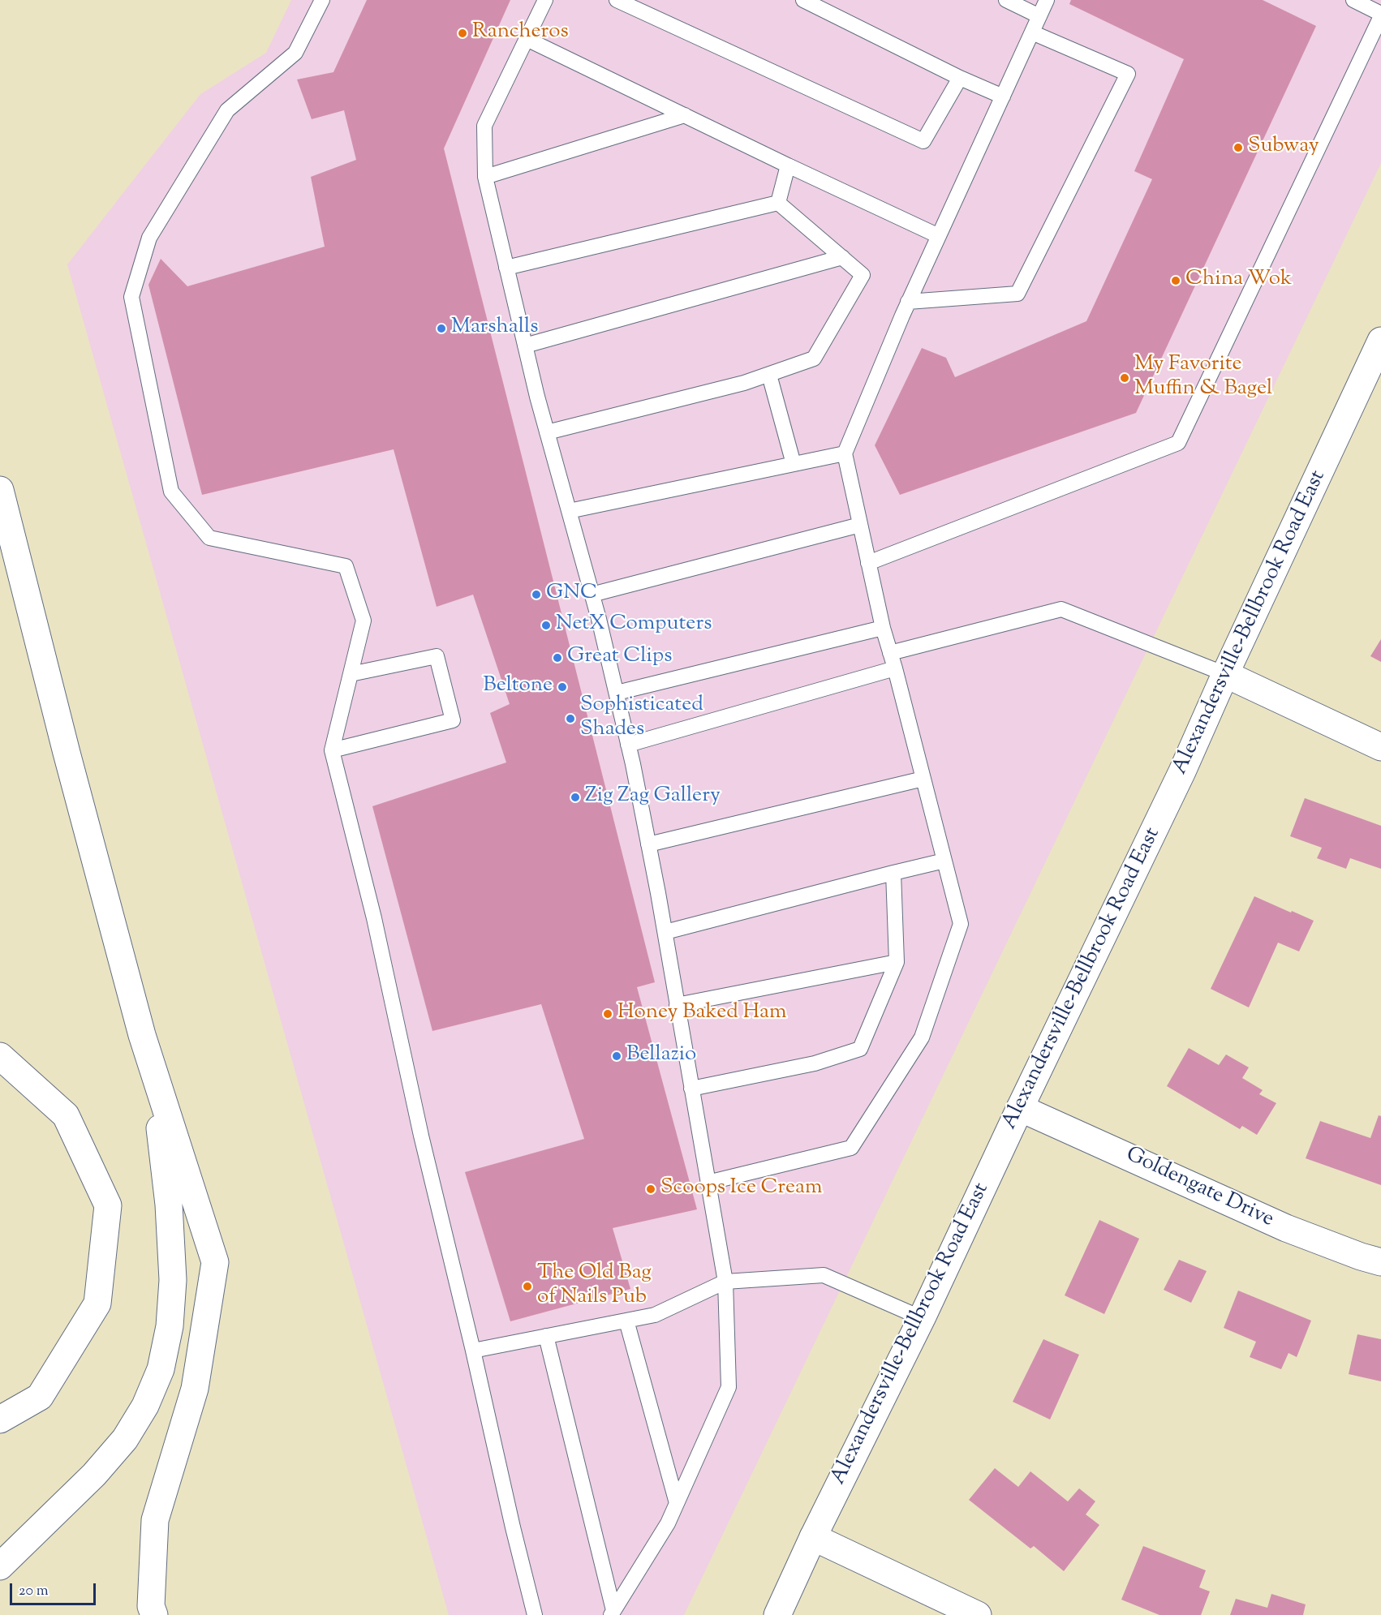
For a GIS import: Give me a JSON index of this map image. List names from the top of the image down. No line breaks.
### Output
{"streets":{"main road":["Alexandersville-Bellbrook Road East","Goldengate Drive"]},"crossings":[["Alexandersville-Bellbrook Road East","Goldengate Drive"]],"places":["Rancheros","Subway","China Wok","Marshalls","My Favorite Muffin & Bagel","GNC","NetX Computers","Great Clips","Beltone","Sophisticated Shades","Zig Zag Gallery","Honey Baked Ham","Bellazio","Scoops Ice Cream","The Old Bag of Nails Pub"],"scale_bar":"20 m"}
